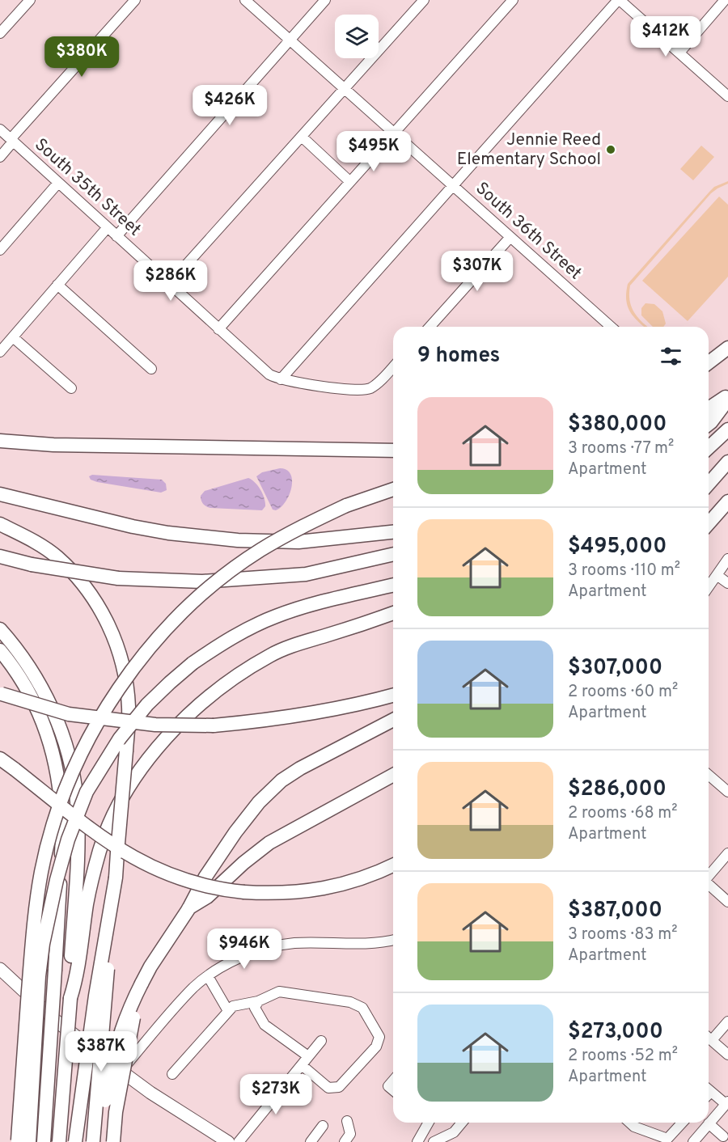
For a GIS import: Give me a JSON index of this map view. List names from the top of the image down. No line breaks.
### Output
{"streets":{"street":["South 35th Street","South 36th Street"]},"places":["Jennie Reed Elementary School"],"page":{"price":["$412K","$380K","$426K","$495K","$307K","$286K","$946K","$387K","$273K"],"heading":"9 homes","list":[{"name":"$380,000","note":"3 rooms · 77 m² · Apartment"},{"name":"$495,000","note":"3 rooms · 110 m² · Apartment"},{"name":"$307,000","note":"2 rooms · 60 m² · Apartment"},{"name":"$286,000","note":"2 rooms · 68 m² · Apartment"},{"name":"$387,000","note":"3 rooms · 83 m² · Apartment"},{"name":"$273,000","note":"2 rooms · 52 m² · Apartment"}]}}
